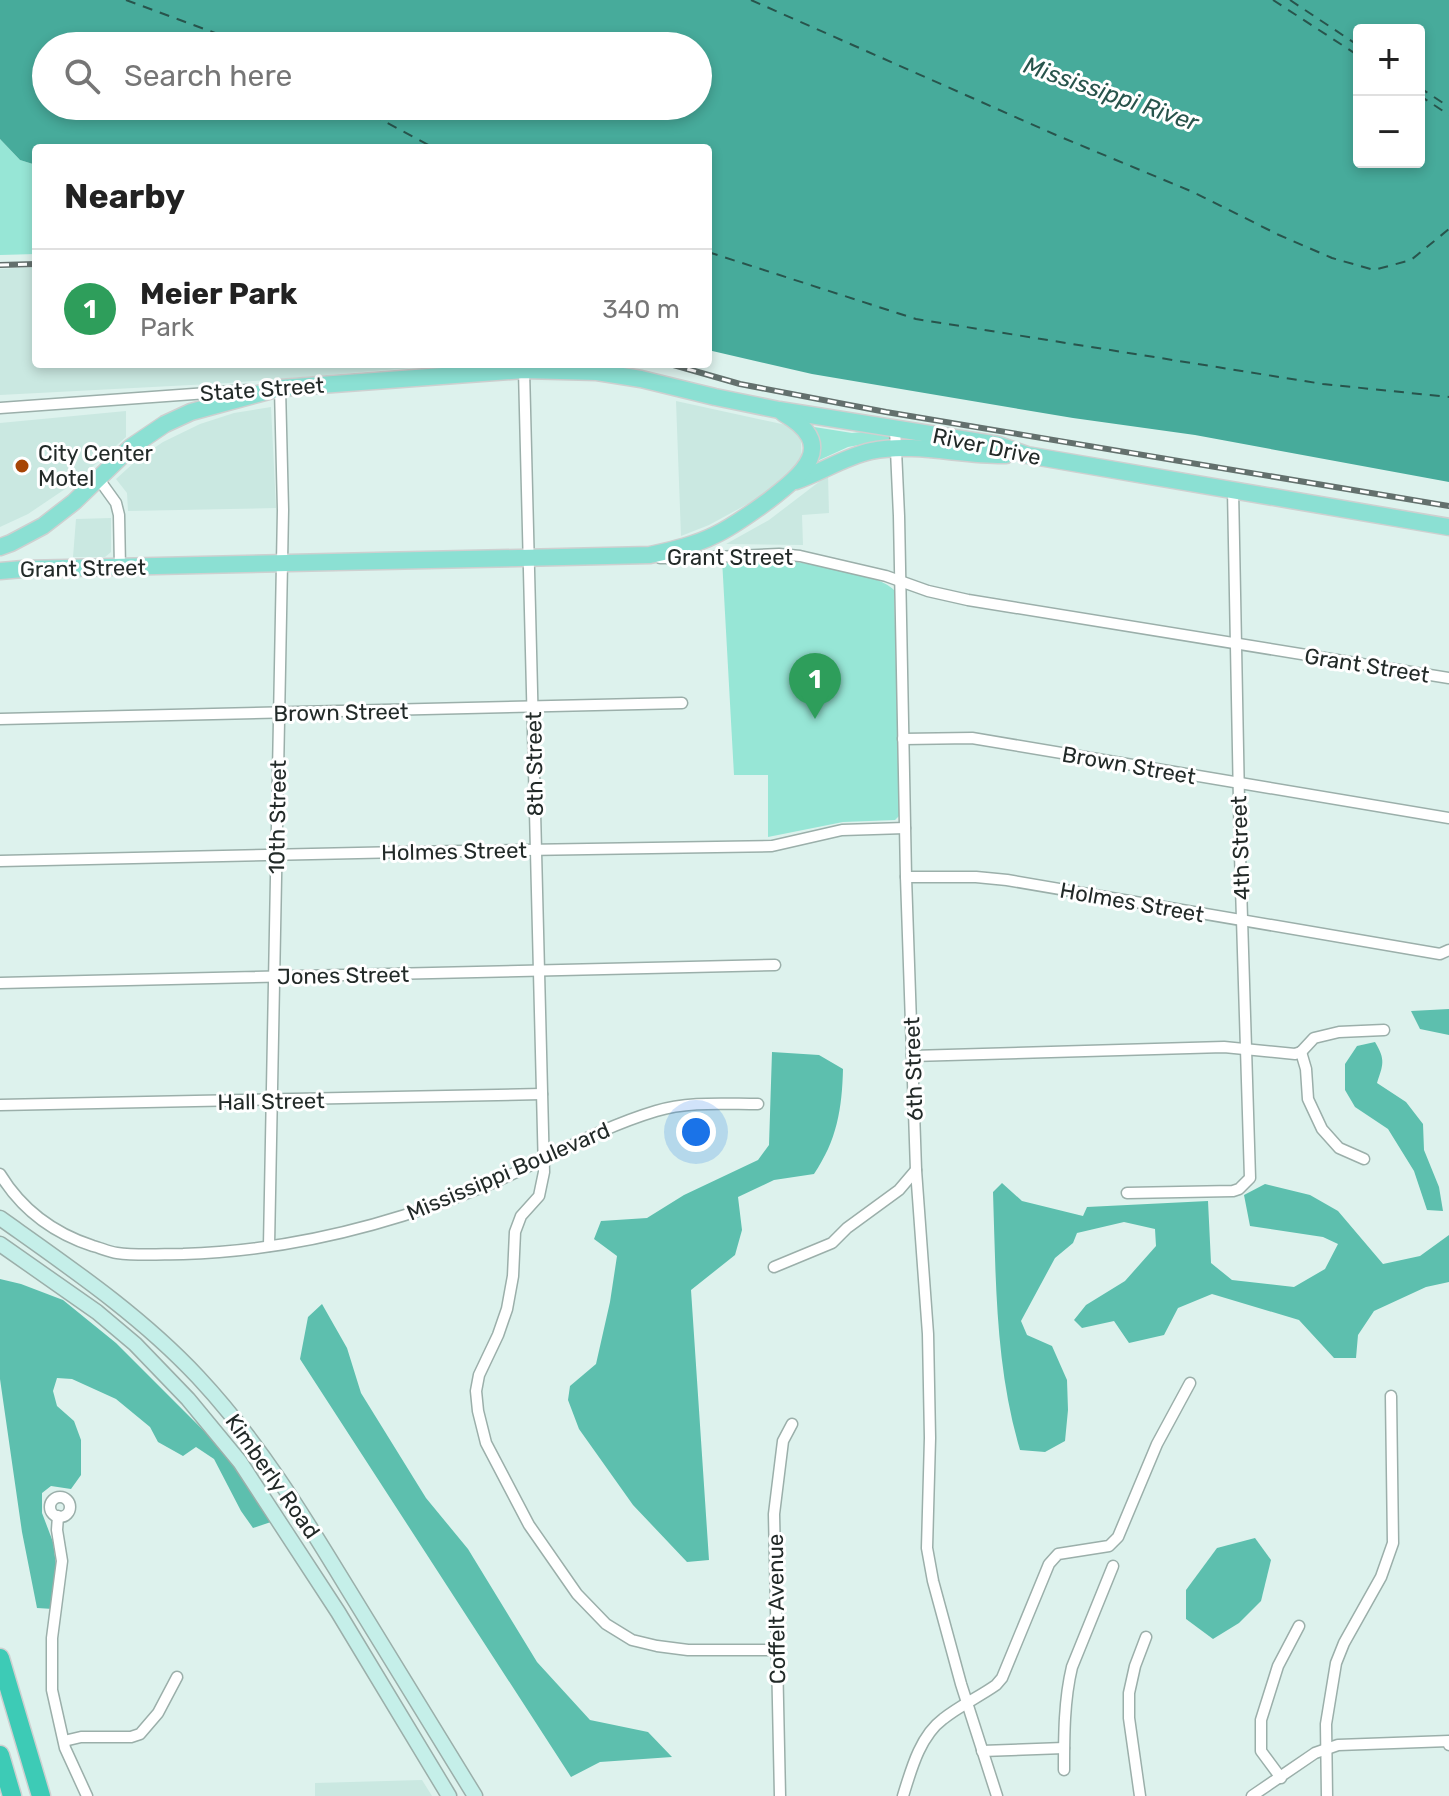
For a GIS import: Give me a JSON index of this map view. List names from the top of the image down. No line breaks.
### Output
{"streets":{"main road":["State Street","River Drive","Grant Street","Kimberly Road"],"street":["Brown Street","8th Street","10th Street","4th Street","Holmes Street","Jones Street","6th Street","Hall Street","Mississippi Boulevard","Coffelt Avenue"]},"crossings":[["State Street","River Drive"],["State Street","8th Street"],["State Street","10th Street"],["River Drive","8th Street"],["River Drive","4th Street"],["River Drive","6th Street"],["Grant Street","8th Street"],["Grant Street","10th Street"],["Grant Street","4th Street"],["Grant Street","6th Street"],["Brown Street","8th Street"],["Brown Street","10th Street"],["Brown Street","4th Street"],["Brown Street","6th Street"],["8th Street","Holmes Street"],["8th Street","Jones Street"],["8th Street","Hall Street"],["8th Street","Mississippi Boulevard"],["8th Street","Coffelt Avenue"],["10th Street","Holmes Street"],["10th Street","Jones Street"],["10th Street","Hall Street"],["10th Street","Mississippi Boulevard"],["4th Street","Holmes Street"],["Holmes Street","6th Street"]],"water":["Mississippi River"],"places":["City Center Motel"],"page":{"map_buttons":["+","−"],"search":"Search here","heading":"Nearby","list":[{"mark":"1","name":"Meier Park","note":"Park","value":"340 m"}],"pins":"1"}}
